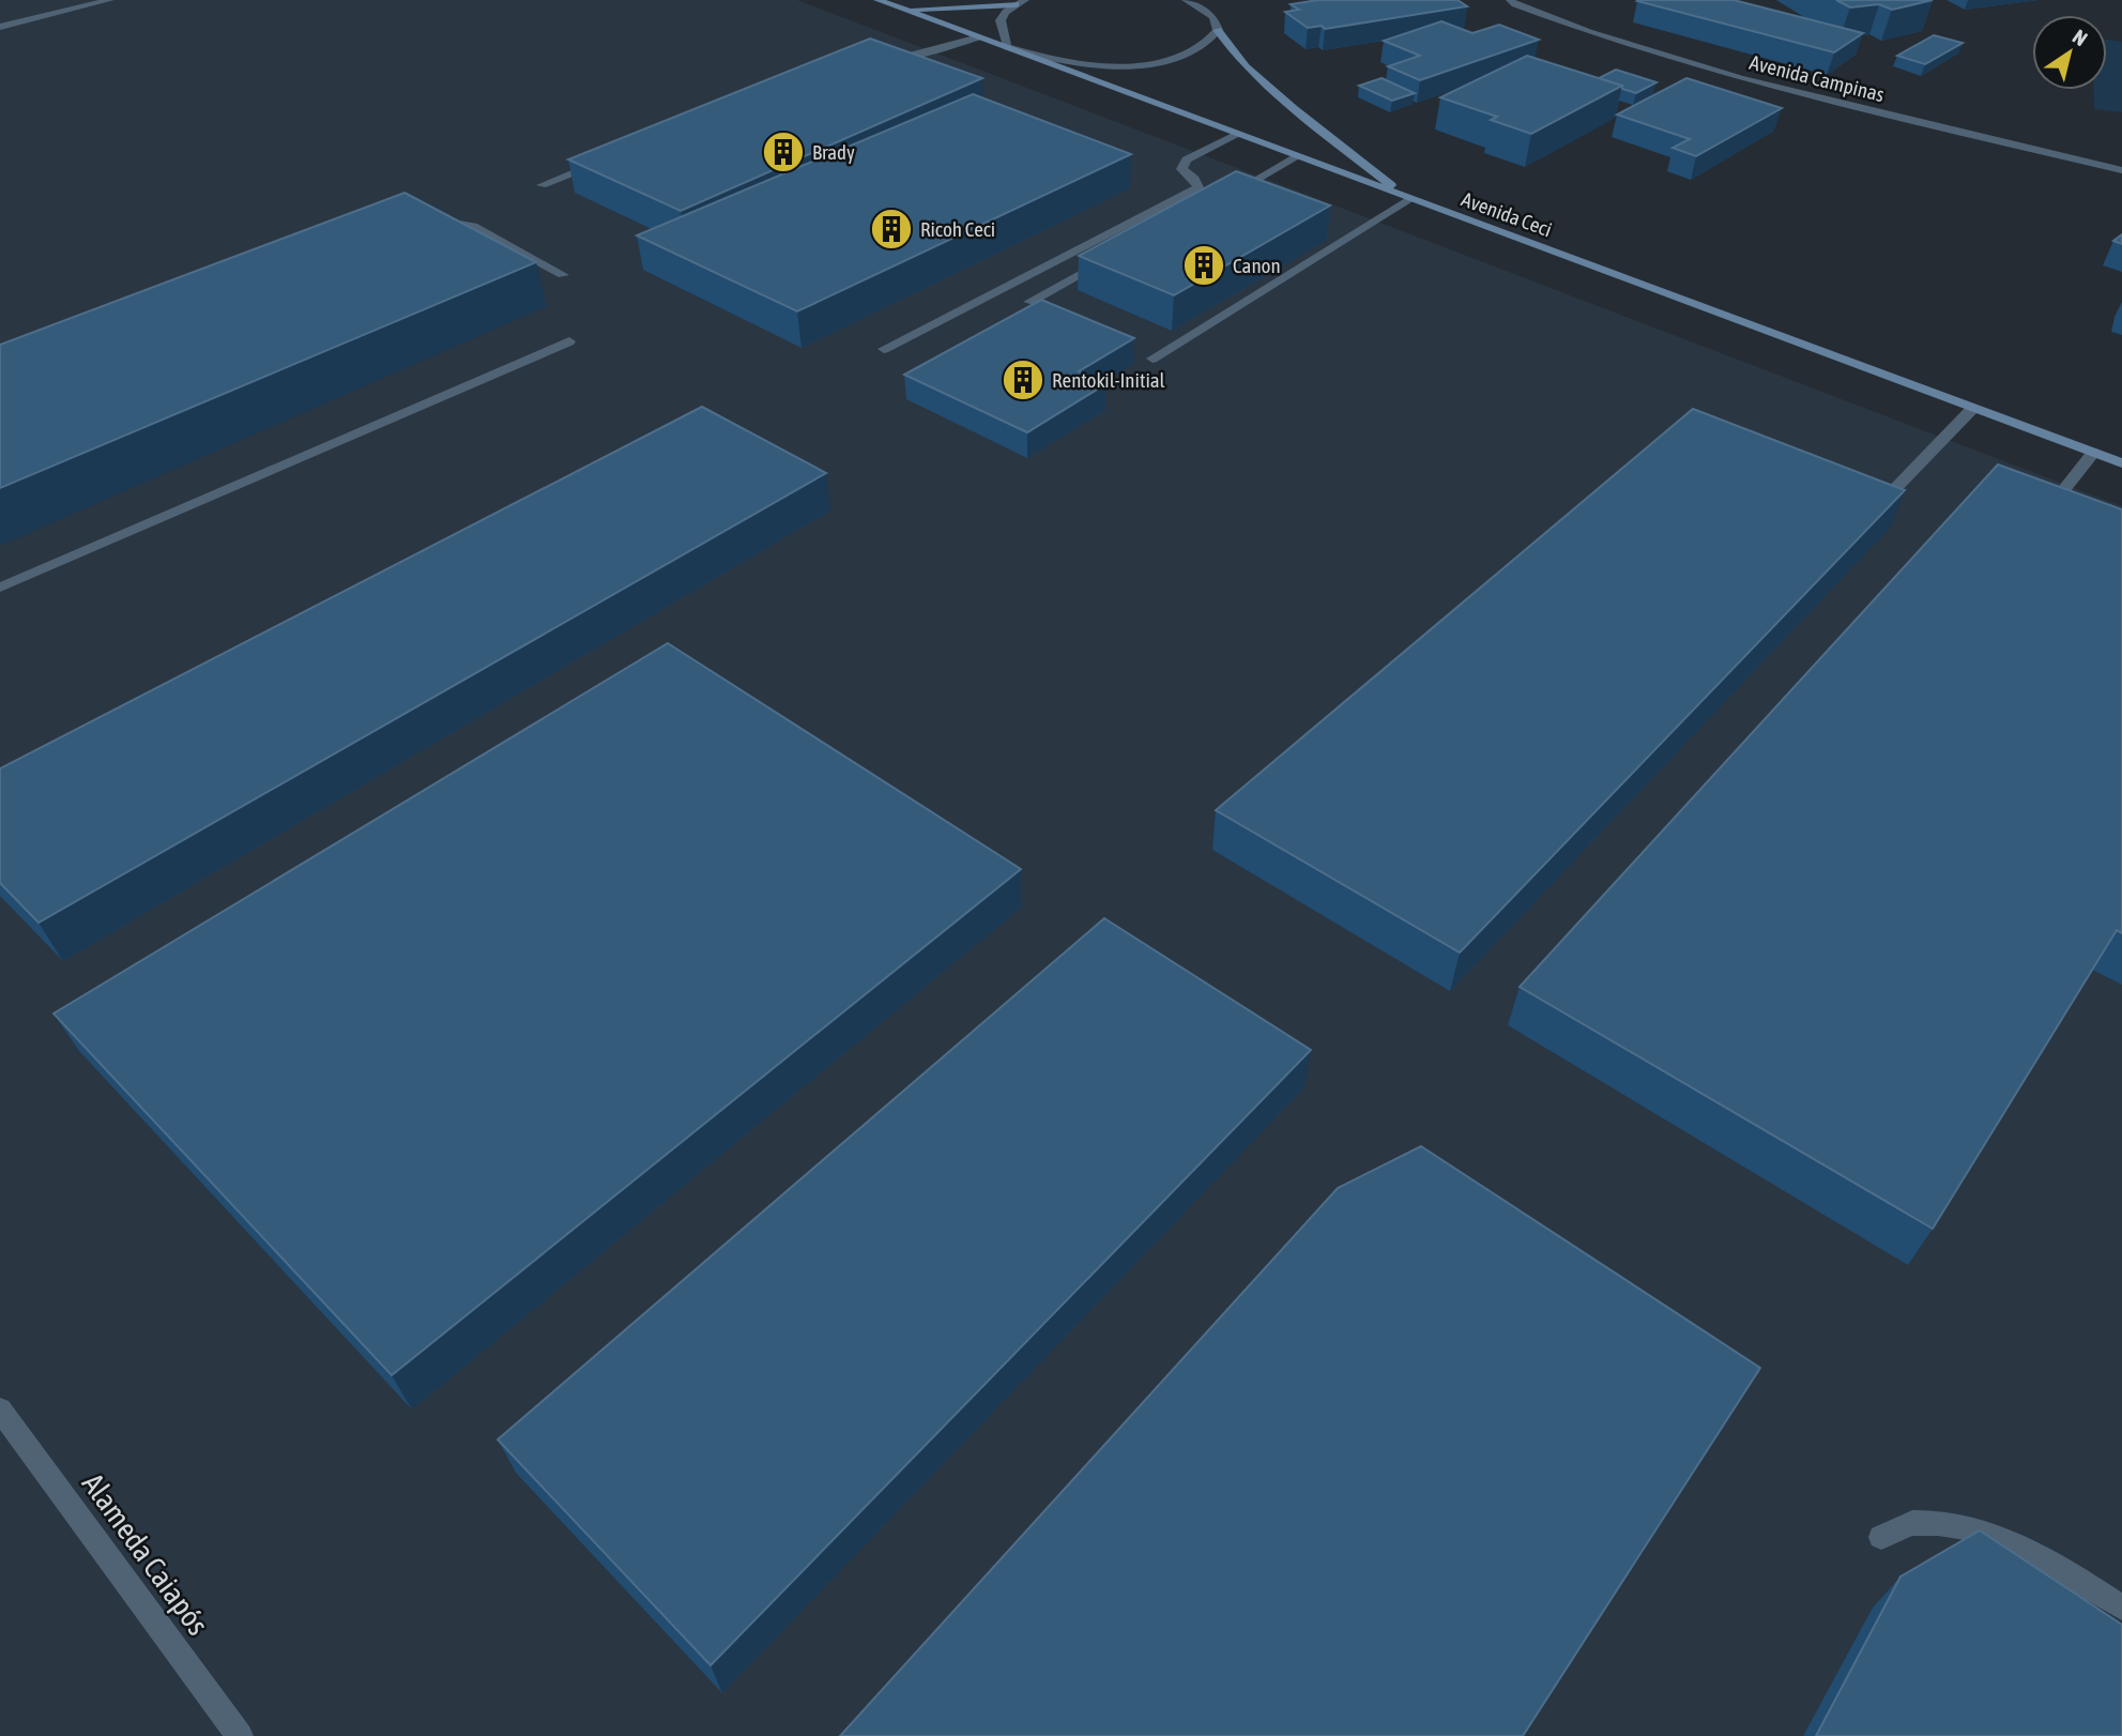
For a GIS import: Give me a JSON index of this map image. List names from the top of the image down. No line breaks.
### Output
{"streets":{"main road":["Avenida Ceci"],"street":["Avenida Campinas","Alameda Caiapós"]},"places":{"building":["Brady","Ricoh Ceci","Canon","Rentokil-Initial"]},"north":"top right"}
